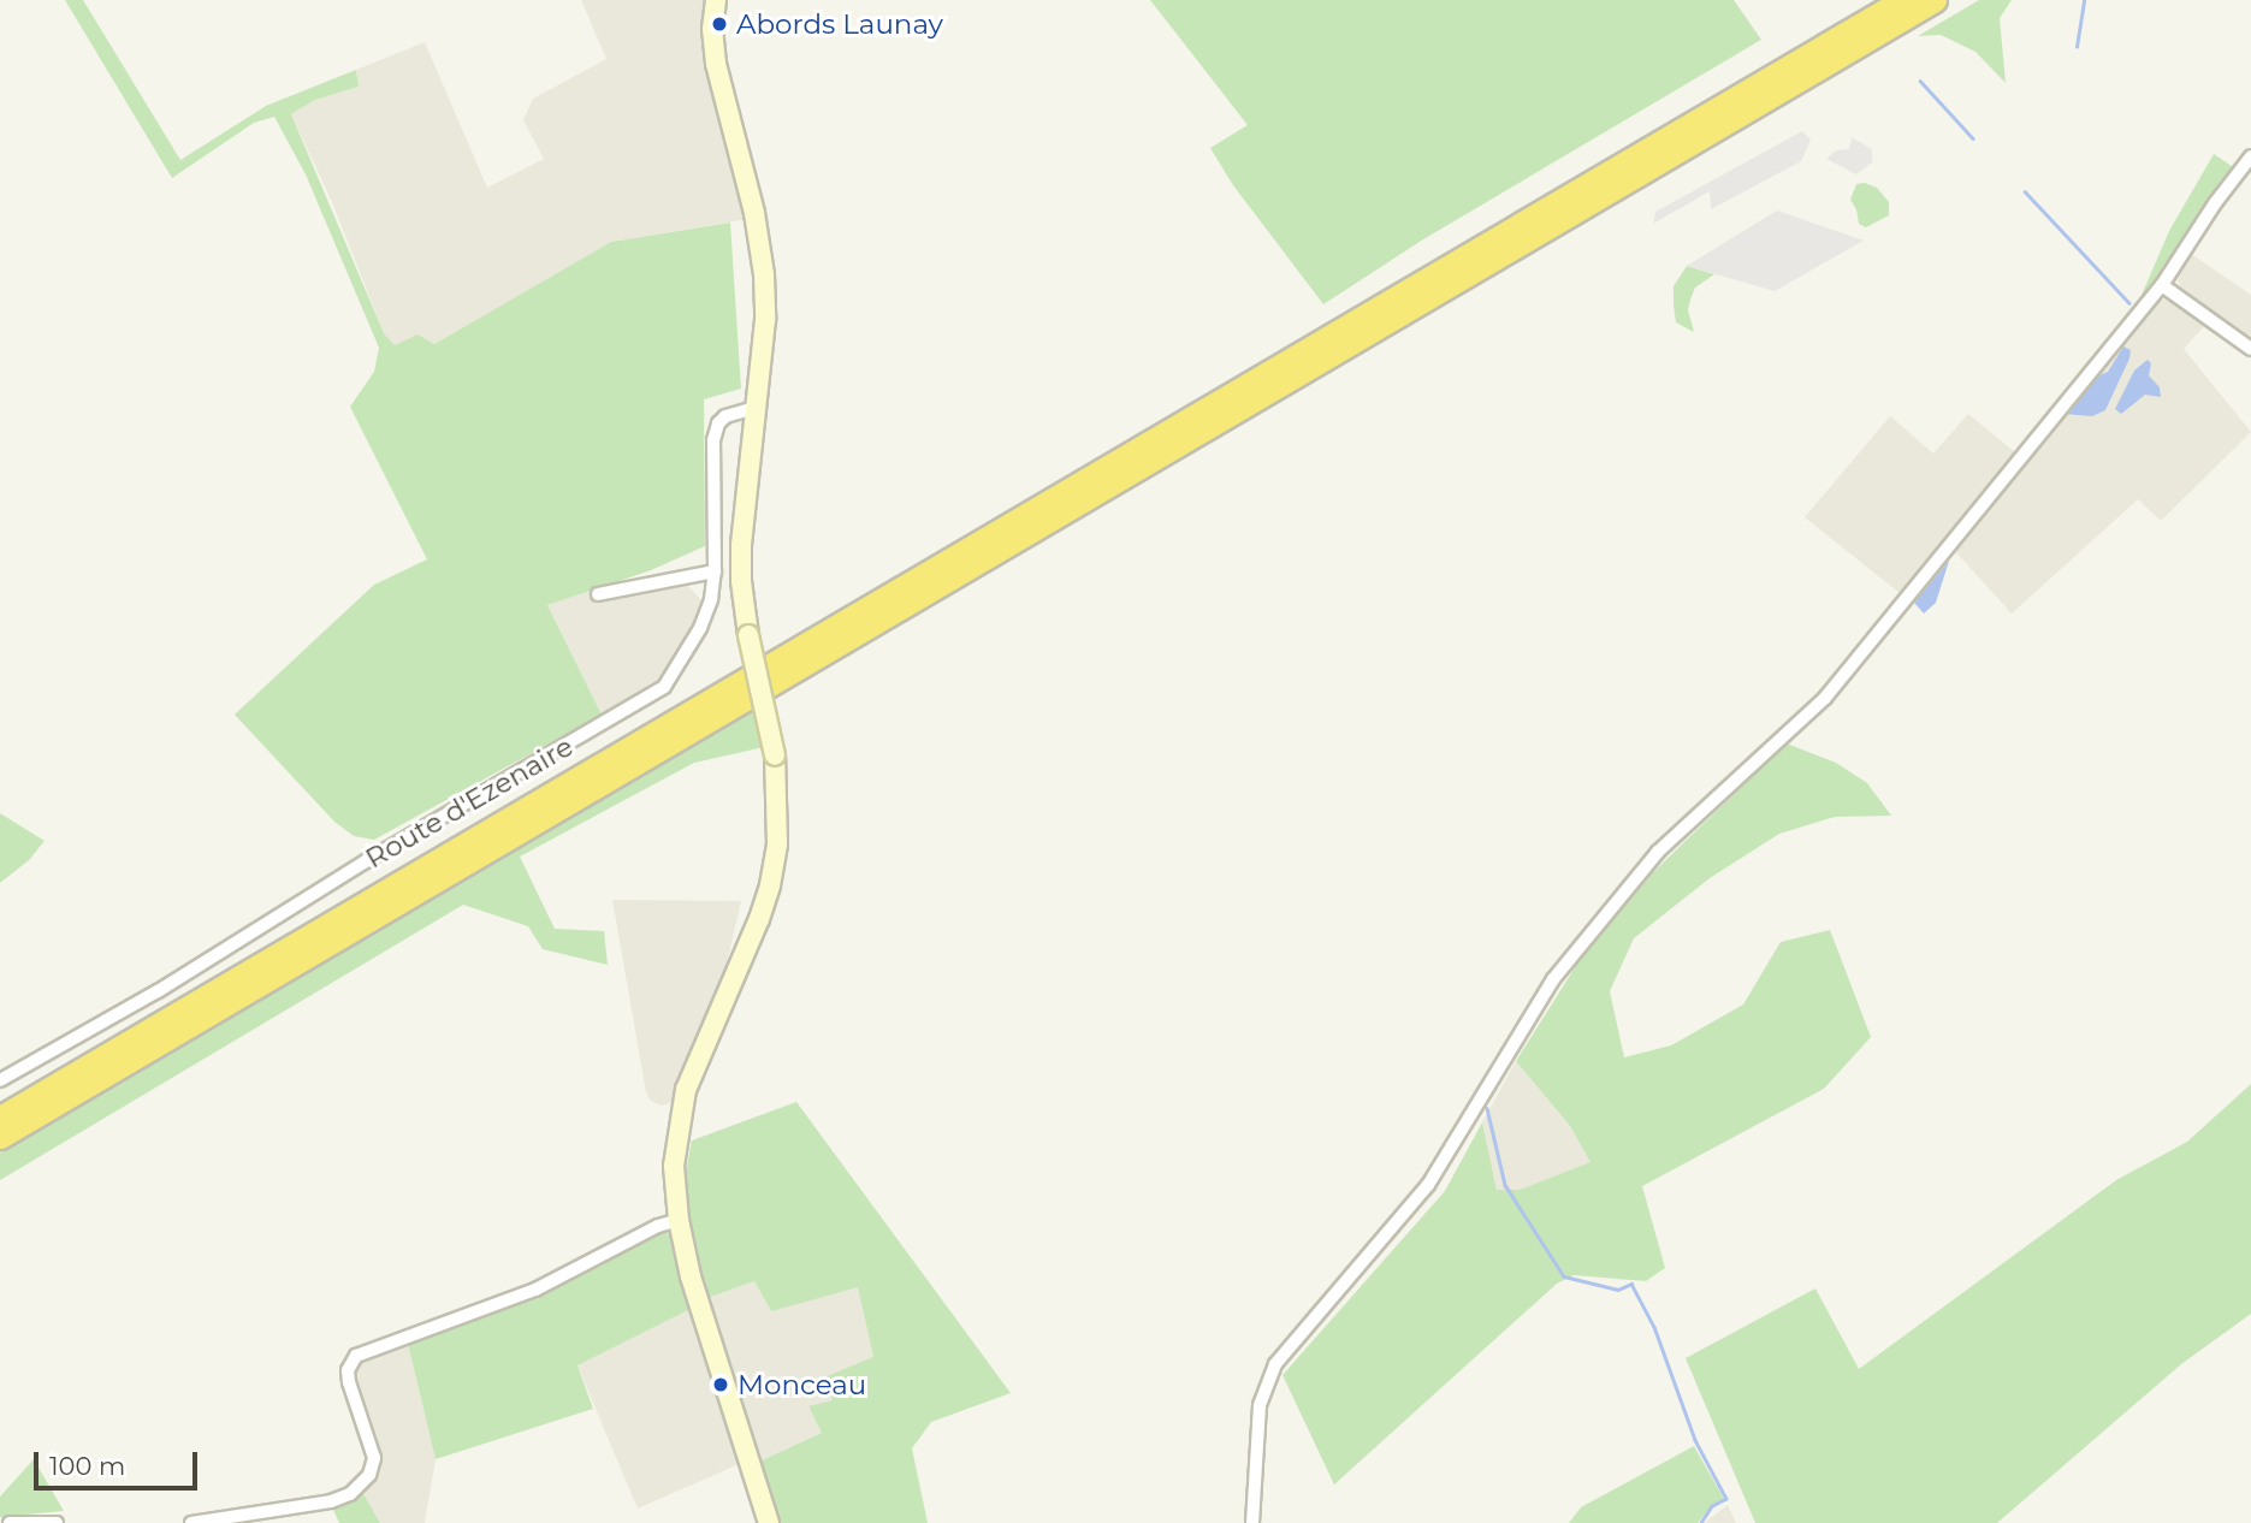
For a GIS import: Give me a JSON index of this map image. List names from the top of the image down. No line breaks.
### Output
{"streets":{"street":["Route d'Ezenaire"]},"places":["Abords Launay","Monceau"],"scale_bar":"100 m"}
